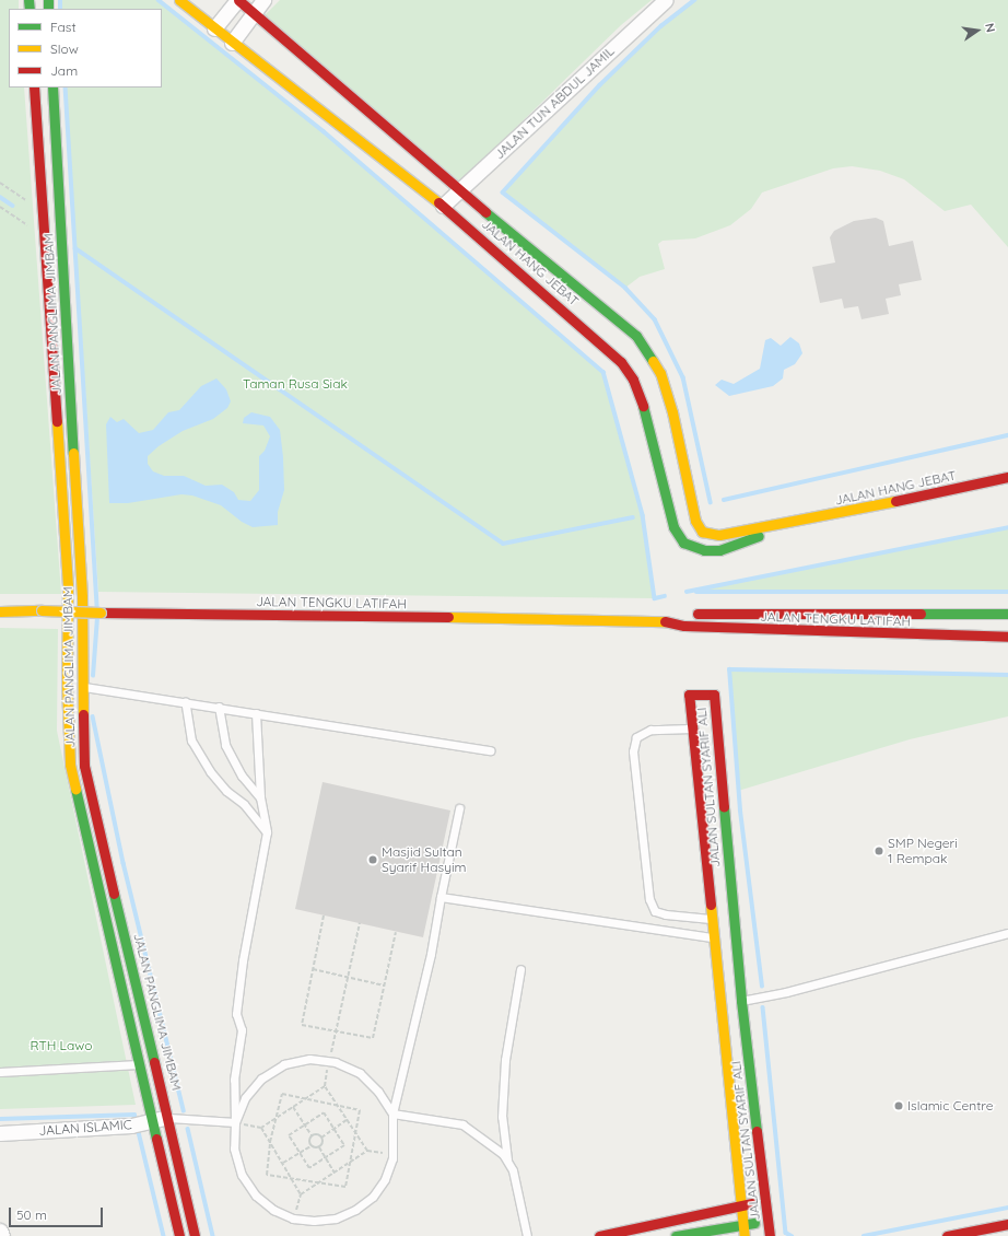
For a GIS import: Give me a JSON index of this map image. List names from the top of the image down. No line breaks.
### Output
{"streets":{"street":["JALAN TUN ABDUL JAMIL","JALAN HANG JEBAT","JALAN PANGLIMA JIMBAM","JALAN TENGKU LATIFAH","JALAN SULTAN SYARIF ALI","JALAN ISLAMIC"]},"crossings":[["JALAN TUN ABDUL JAMIL","JALAN HANG JEBAT"],["JALAN PANGLIMA JIMBAM","JALAN ISLAMIC"]],"parks":["Taman Rusa Siak","RTH Lawo"],"places":["SMP Negeri 1 Rempak","Masjid Sultan Syarif Hasyim","Islamic Centre"],"legend":["Fast","Slow","Jam"],"scale_bar":"50 m","north":"right"}
